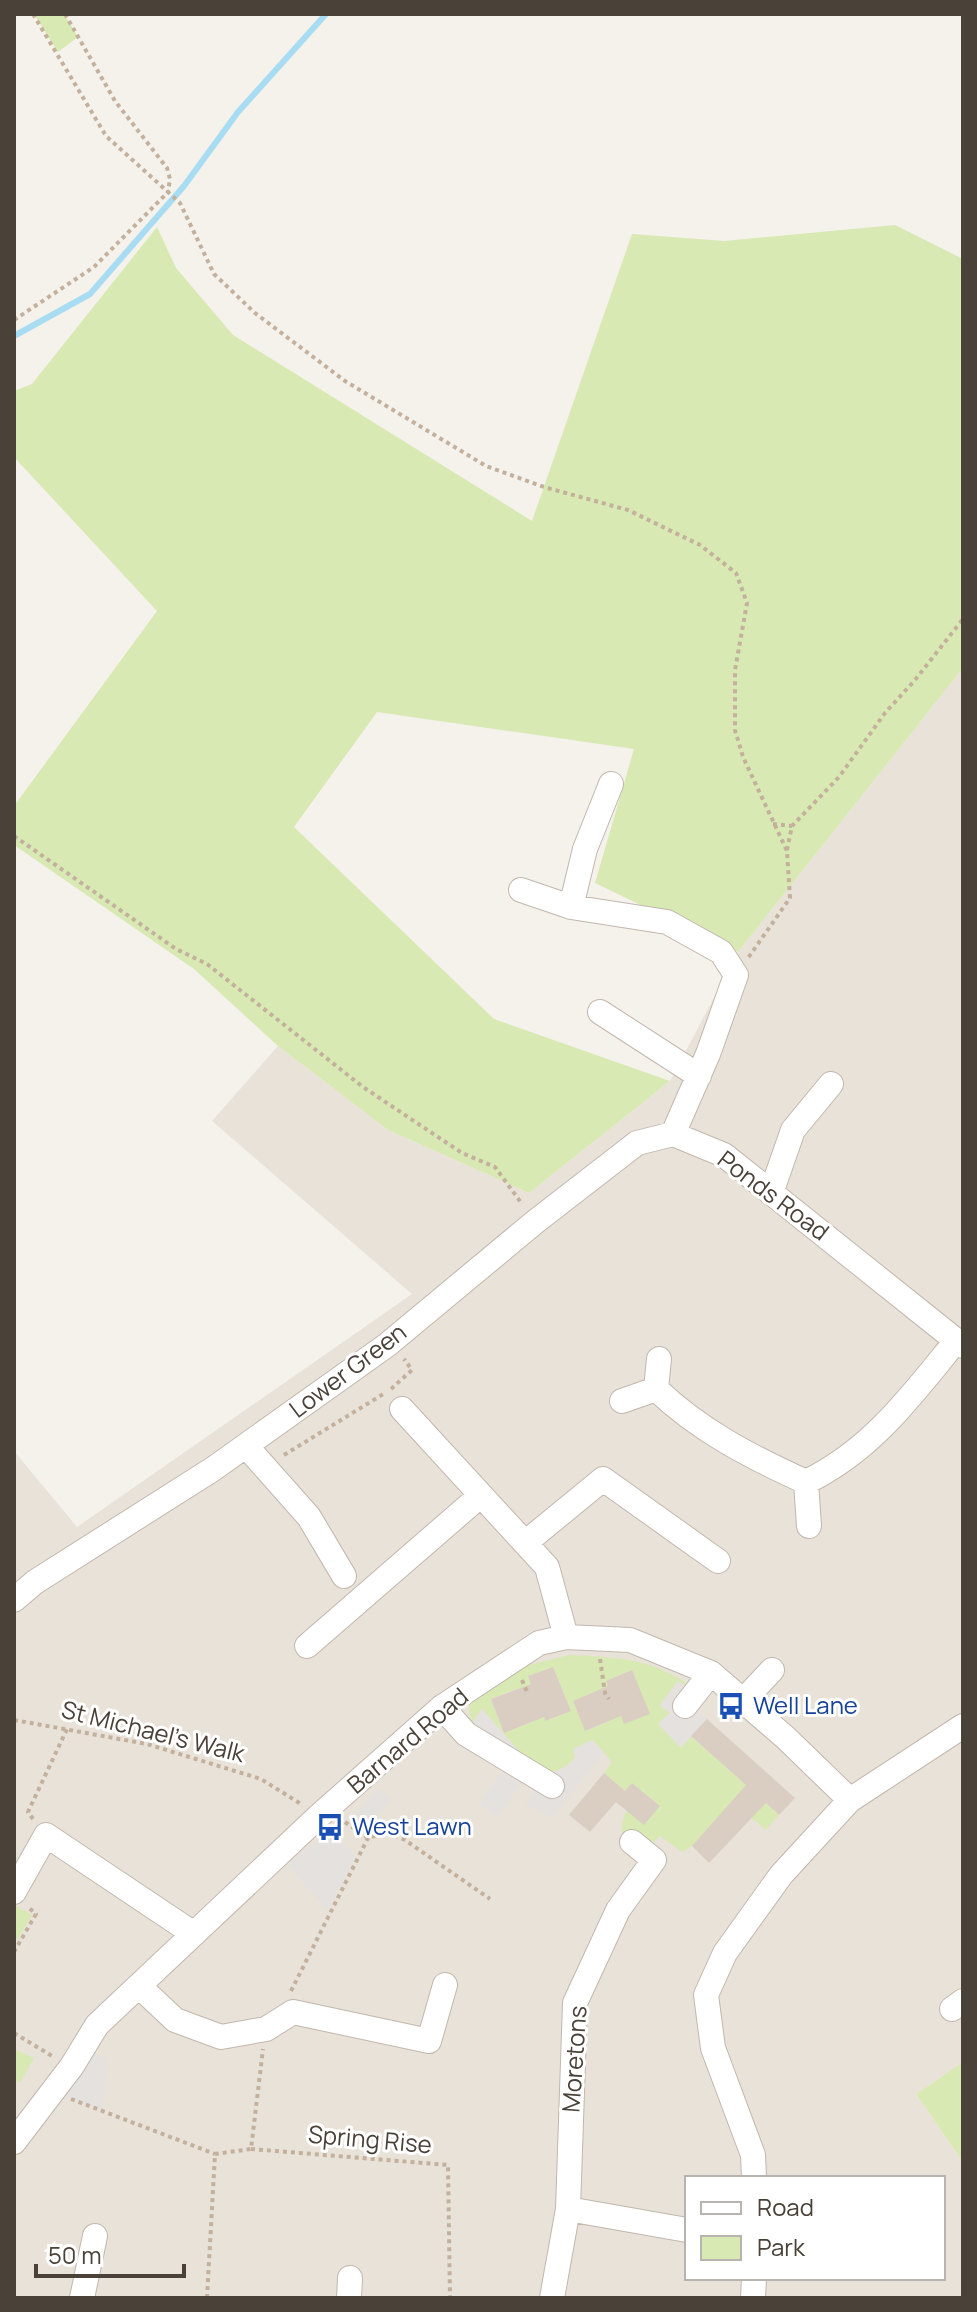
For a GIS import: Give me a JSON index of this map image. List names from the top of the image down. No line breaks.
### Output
{"streets":{"street":["Ponds Road","Lower Green","Barnard Road","Moretons"],"path":["St Michael's Walk","Spring Rise"]},"crossings":[["Ponds Road","Lower Green"],["St Michael's Walk","Barnard Road"]],"places":{"bus stop":["Well Lane","West Lawn"]},"legend":["Road","Park"],"scale_bar":"50 m"}
